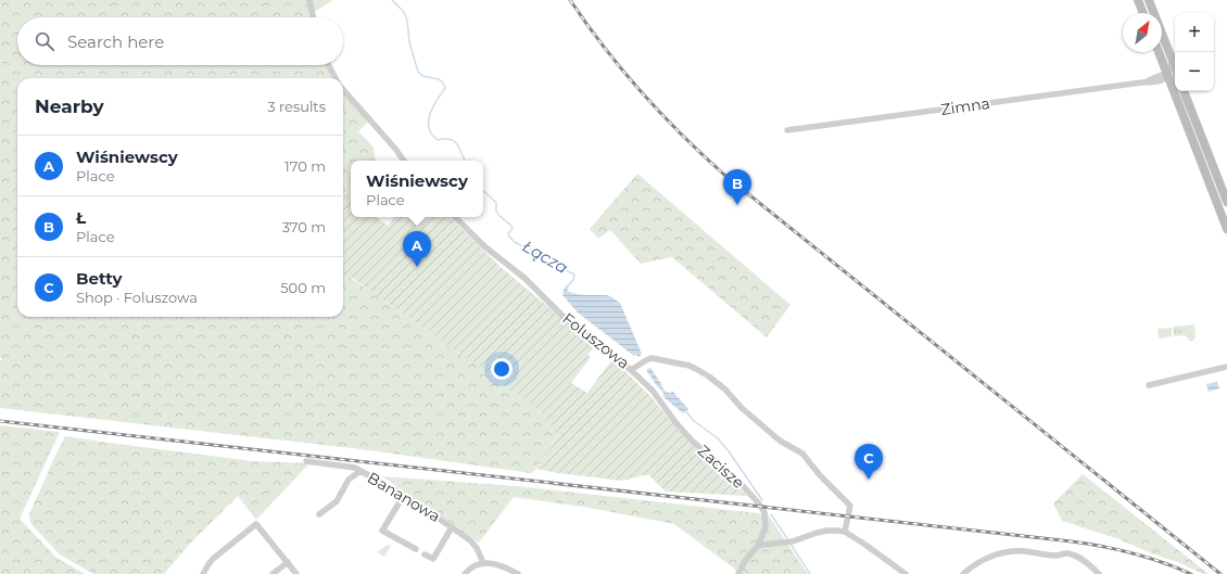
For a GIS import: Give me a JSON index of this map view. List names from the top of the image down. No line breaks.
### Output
{"streets":{"street":["Zimna","Foluszowa","Zacisze","Bananowa"]},"crossings":[["Foluszowa","Zacisze"]],"water":["Łącza"],"north":"top right","page":{"map_buttons":["+","−"],"search":"Search here","heading":["Nearby","3 results"],"list":[{"mark":"A","name":"Wiśniewscy","note":"Place","value":"170 m"},{"mark":"B","name":"Ł","note":"Place","value":"370 m"},{"mark":"C","name":"Betty","note":"Shop · Foluszowa","value":"500 m"}],"popup":["Wiśniewscy","Place"],"pins":["B","A","C"]}}
